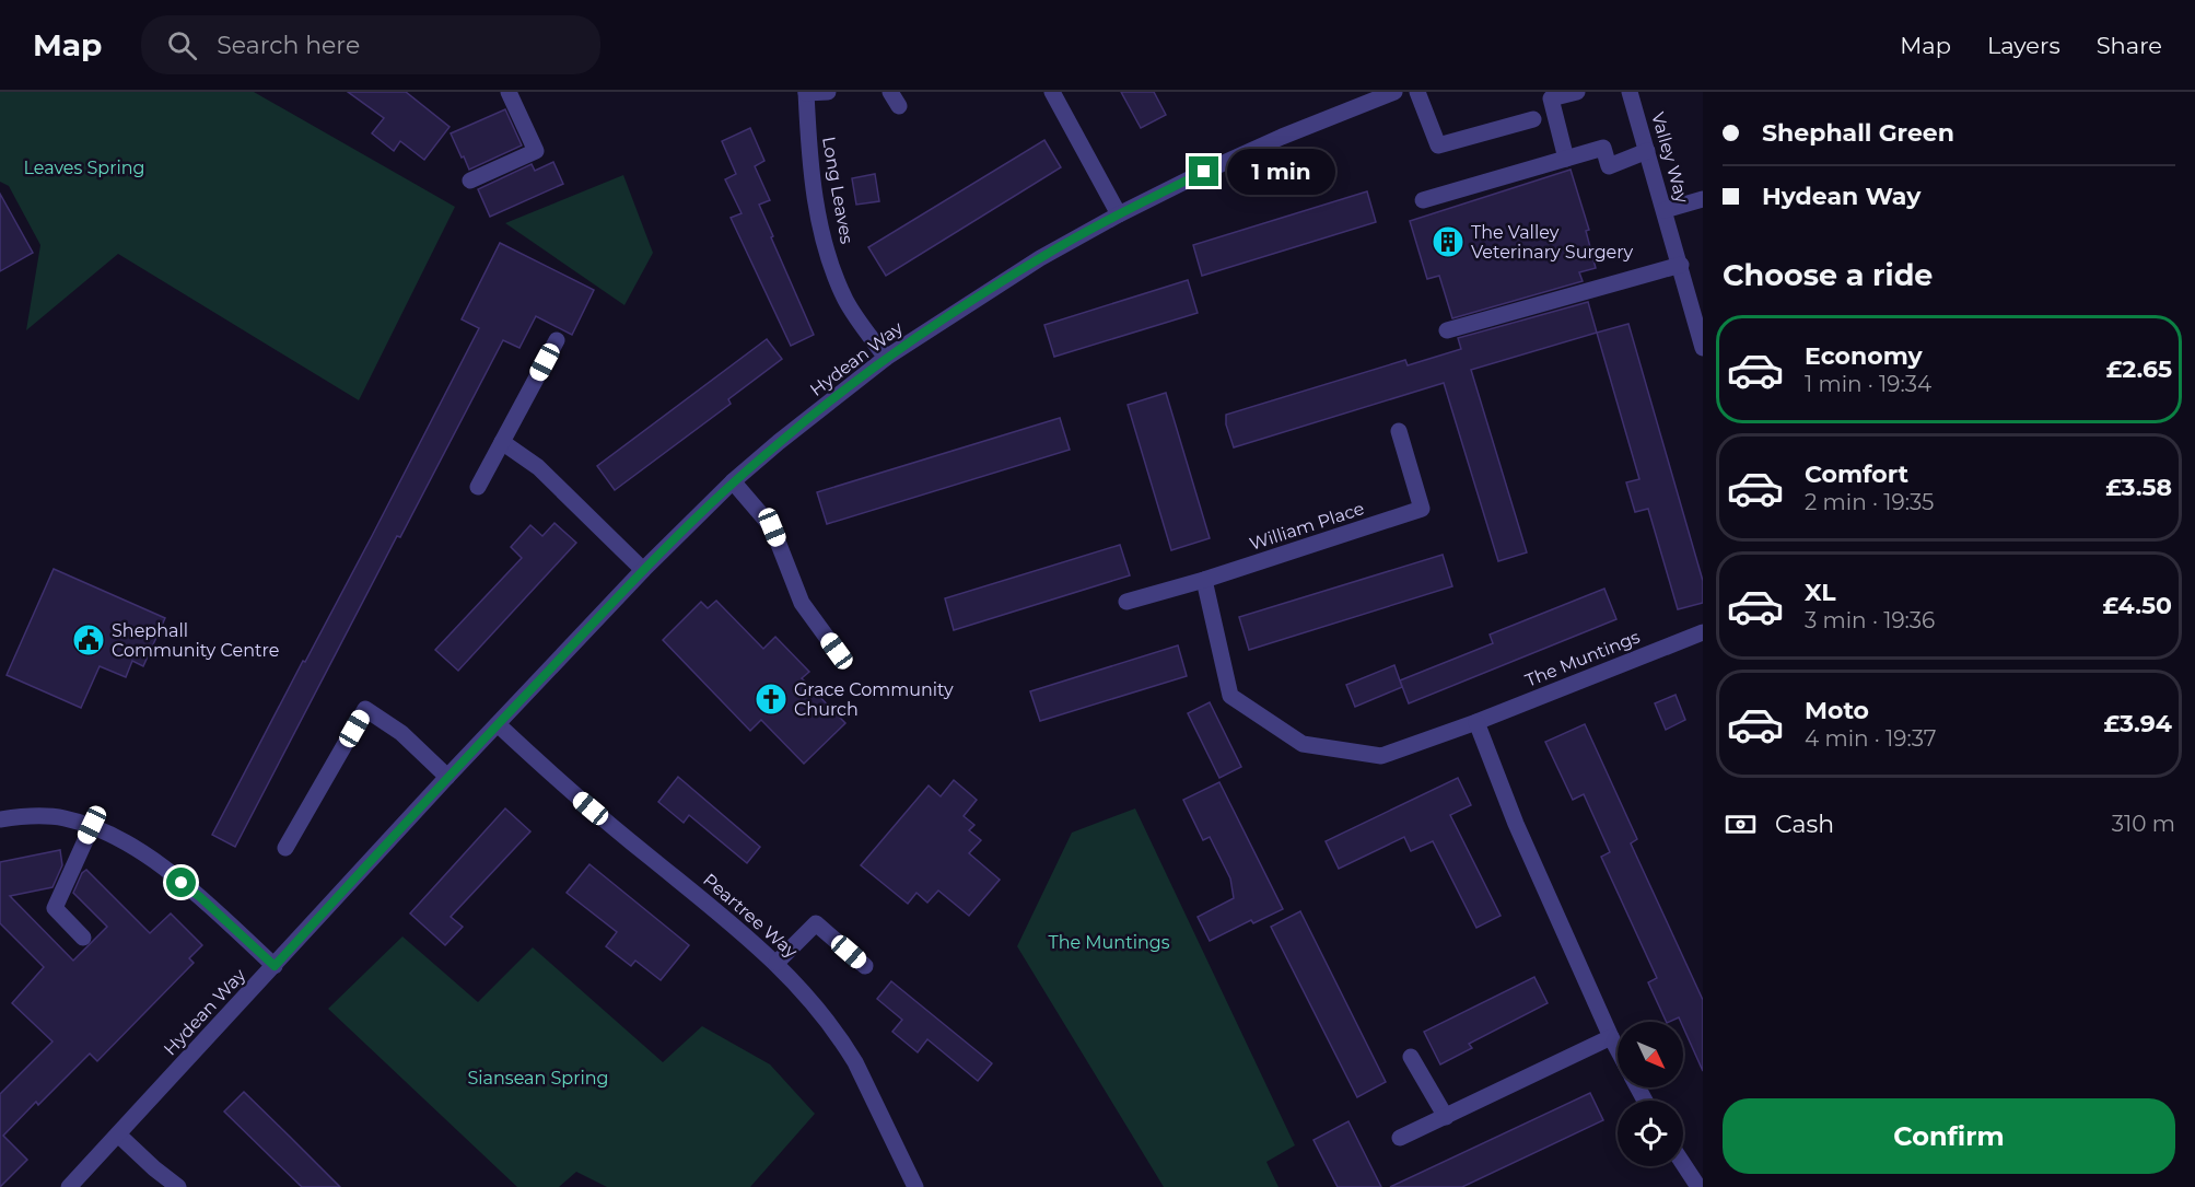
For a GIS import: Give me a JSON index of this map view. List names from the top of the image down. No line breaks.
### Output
{"streets":{"street":["Valley Way","Long Leaves","Hydean Way","William Place","The Muntings","Peartree Way"]},"crossings":[["Long Leaves","Hydean Way"],["Hydean Way","Peartree Way"],["William Place","The Muntings"]],"parks":["Leaves Spring","The Muntings","Siansean Spring"],"places":{"building":["The Valley Veterinary Surgery"],"public building":["Shephall Community Centre"],"church":["Grace Community Church"]},"north":"bottom right","page":{"header":"Map","search":"Search here","nav":["Map","Layers","Share"],"banner":["Shephall Green","Hydean Way"],"bubble":"1 min","heading":"Choose a ride","list":[{"name":"Economy","note":"1 min · 19:34","value":"£2.65"},{"name":"Comfort","note":"2 min · 19:35","value":"£3.58"},{"name":"XL","note":"3 min · 19:36","value":"£4.50"},{"name":"Moto","note":"4 min · 19:37","value":"£3.94"}],"pay":["Cash","310 m"],"buttons":"Confirm"}}
